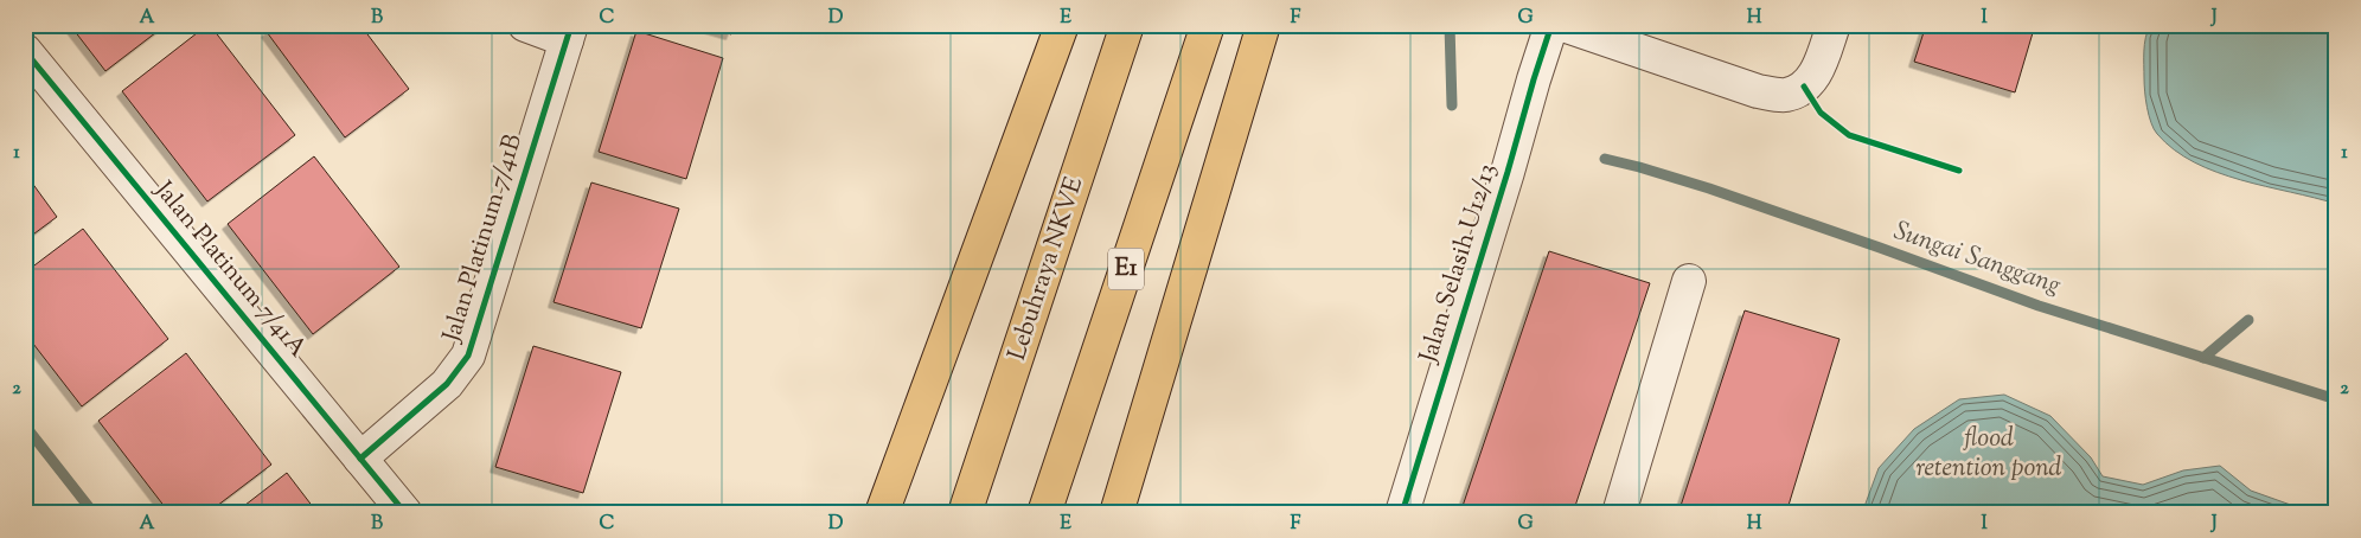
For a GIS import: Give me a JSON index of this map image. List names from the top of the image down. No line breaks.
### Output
{"streets":{"highway":["Lebuhraya NKVE","E1"],"street":["Jalan Platinum 7/41B","Jalan Selasih U12/13","Jalan Platinum 7/41A"]},"crossings":[["Jalan Platinum 7/41B","Jalan Platinum 7/41A"]],"water":["Sungai Sanggang","flood retention pond"],"grid":{"columns":["A","B","C","D","E","F","G","H","I","J"],"rows":["1","2"]}}
